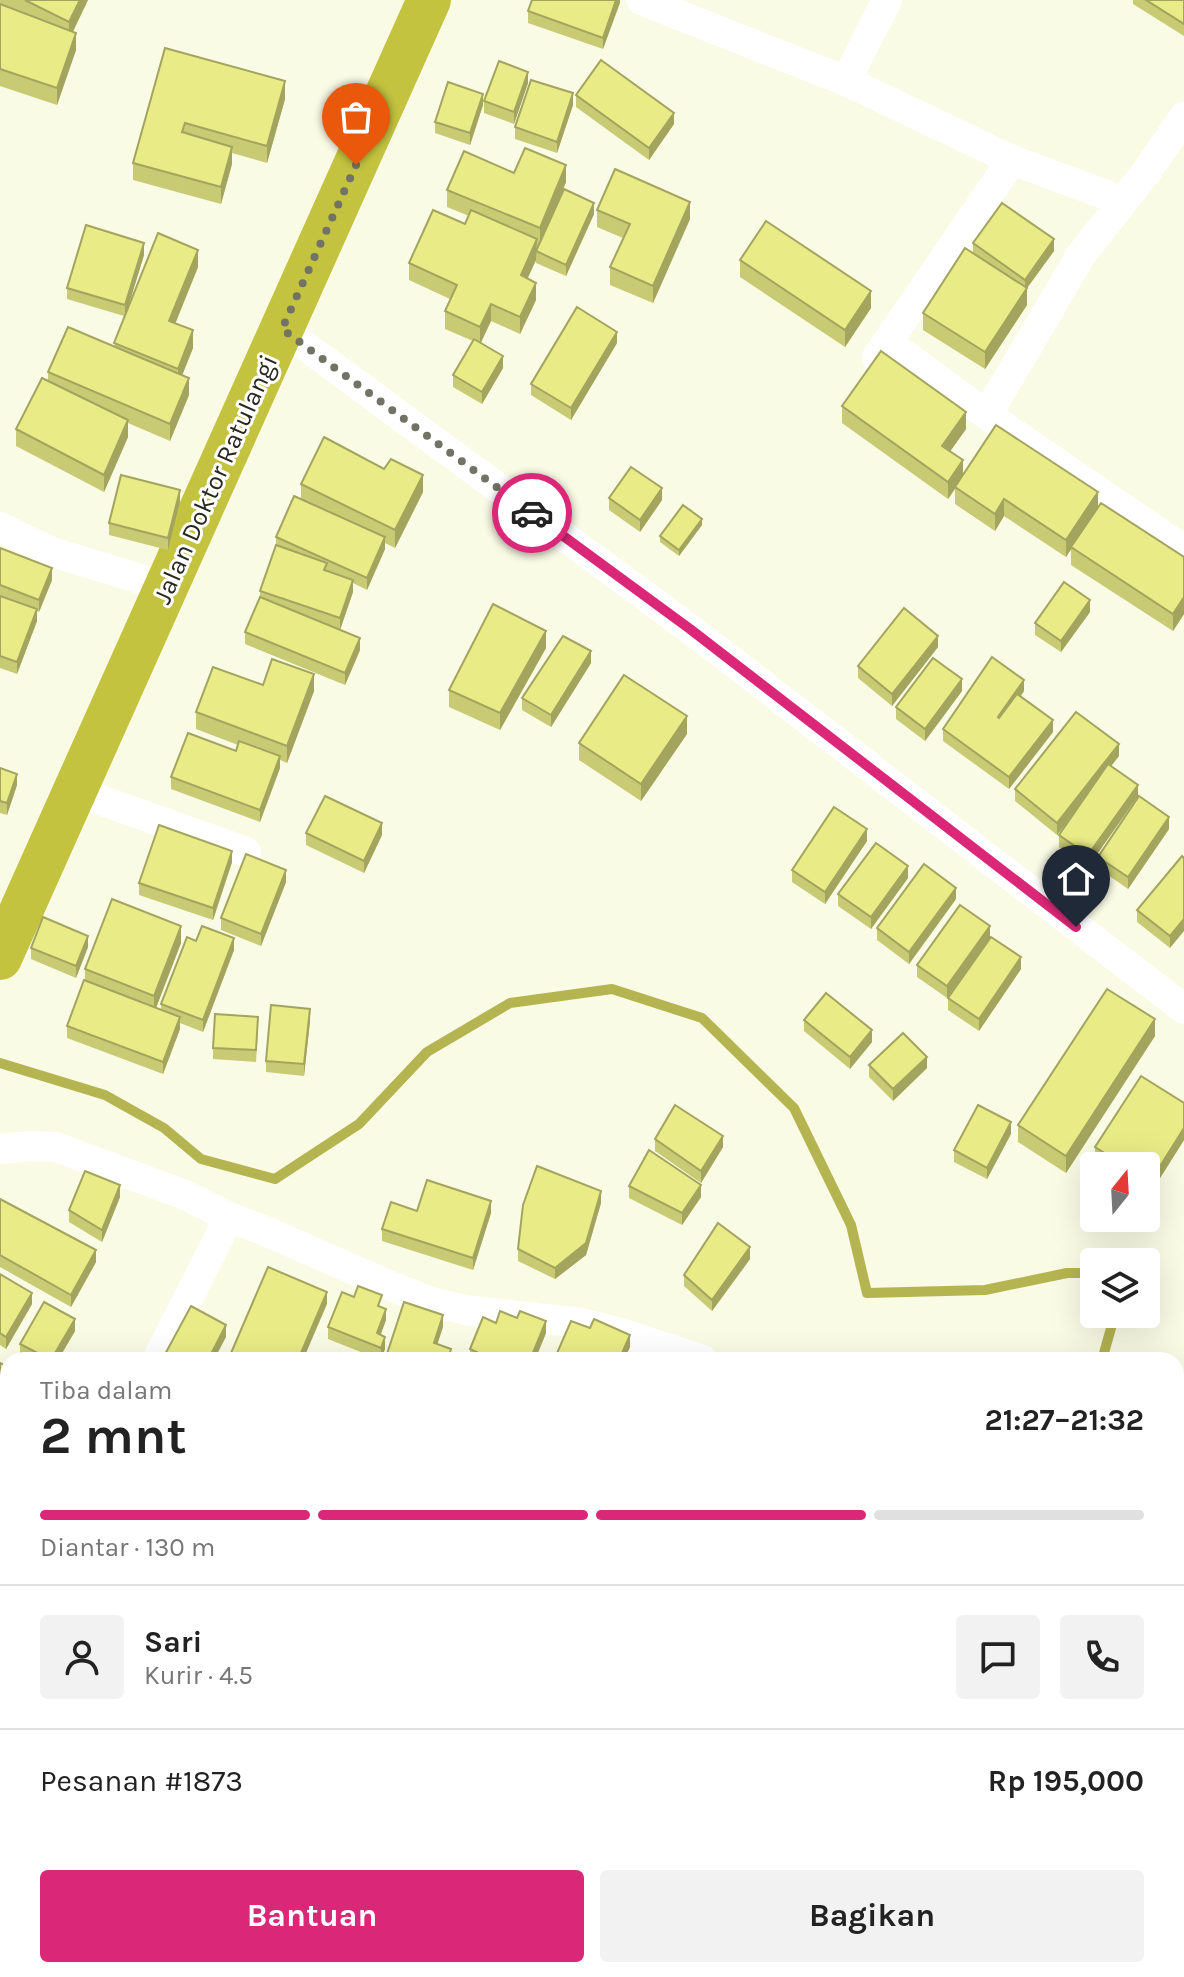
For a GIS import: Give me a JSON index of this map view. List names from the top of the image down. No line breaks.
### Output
{"streets":{"highway":["Jalan Doktor Ratulangi"]},"north":"top","page":{"heading":["2 mnt","Tiba dalam","21:27–21:32"],"panel":["Sari","Kurir · 4.5","Pesanan #1873","Rp 195,000"],"bar":"Diantar · 130 m","buttons":["Bantuan","Bagikan"]}}
